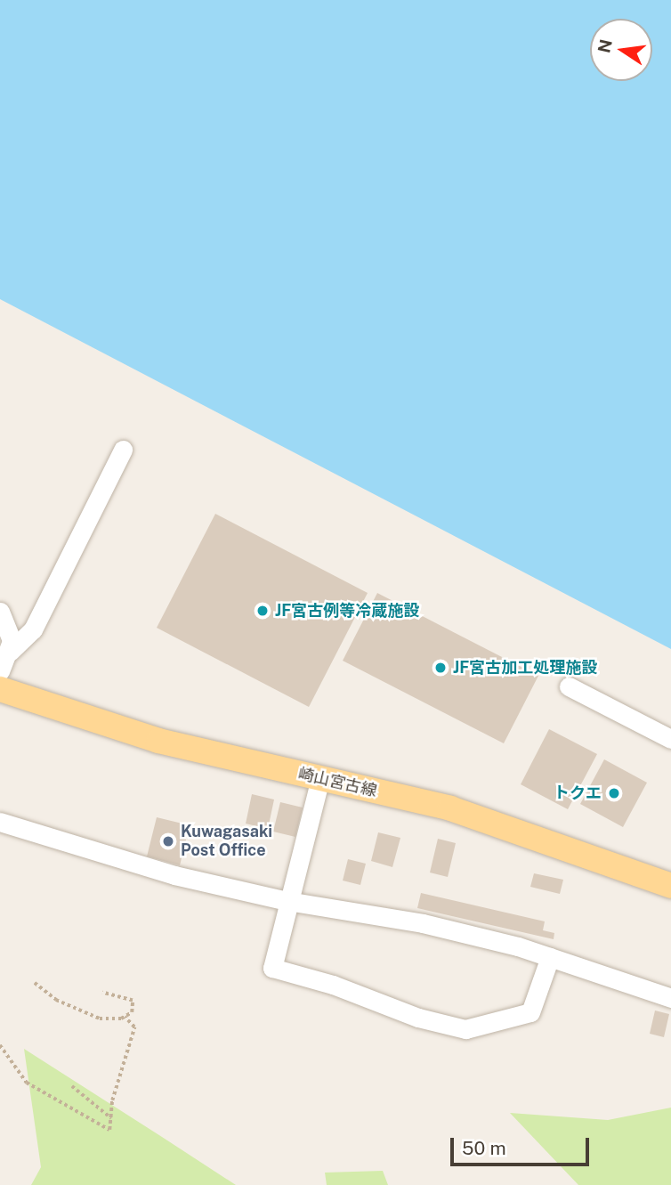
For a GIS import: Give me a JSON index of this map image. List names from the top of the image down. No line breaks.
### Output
{"streets":{"main road":["崎山宮古線"]},"places":["JF宮古例等冷蔵施設","JF宮古加工処理施設","トクエ","Kuwagasaki Post Office"],"scale_bar":"50 m","north":"left"}
